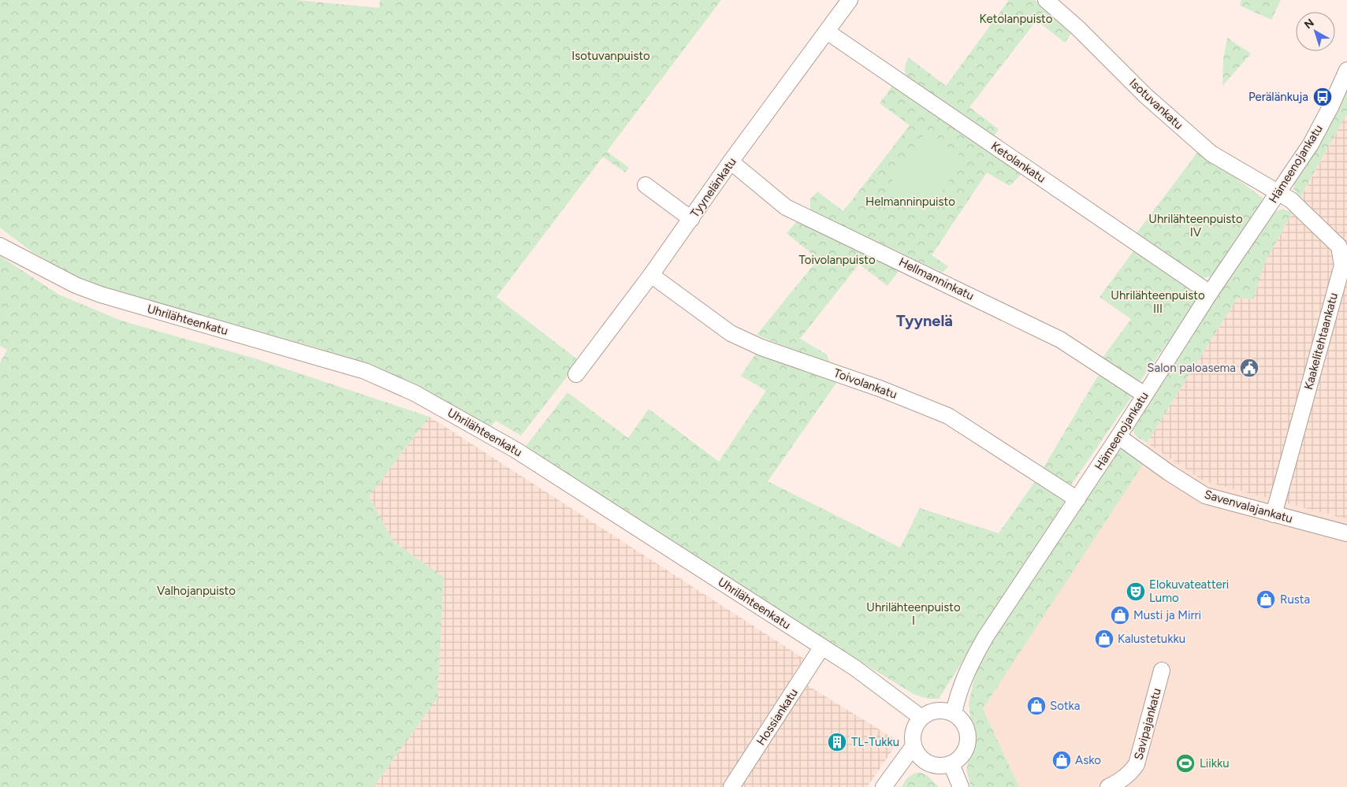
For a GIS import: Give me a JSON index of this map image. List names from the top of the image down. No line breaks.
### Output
{"streets":{"street":["Isotuvankatu","Ketolankatu","Hämeenojankatu","Tyynelänkatu","Hellmanninkatu","Uhrilähteenkatu","Kaakelitehtaankatu","Toivolankatu","Savenvalajankatu","Hossiankatu","Savipajankatu"]},"crossings":[["Isotuvankatu","Hämeenojankatu"],["Isotuvankatu","Kaakelitehtaankatu"],["Ketolankatu","Hämeenojankatu"],["Ketolankatu","Tyynelänkatu"],["Hämeenojankatu","Hellmanninkatu"],["Hämeenojankatu","Uhrilähteenkatu"],["Hämeenojankatu","Kaakelitehtaankatu"],["Hämeenojankatu","Toivolankatu"],["Hämeenojankatu","Savenvalajankatu"],["Tyynelänkatu","Hellmanninkatu"],["Tyynelänkatu","Toivolankatu"],["Uhrilähteenkatu","Hossiankatu"],["Kaakelitehtaankatu","Savenvalajankatu"]],"districts":["Tyynelä"],"parks":["Ketolanpuisto","Isotuvanpuisto","Helmanninpuisto","Uhrilähteenpuisto IV","Toivolanpuisto","Uhrilähteenpuisto III","Valhojanpuisto","Uhrilähteenpuisto I"],"places":{"bus stop":["Perälänkuja"],"public building":["Salon paloasema"],"theatre":["Elokuvateatteri Lumo"],"shop":["Rusta","Musti ja Mirri","Kalustetukku","Sotka","Asko"],"building":["TL-Tukku"],"sports":["Liikku"]},"north":"top left"}
